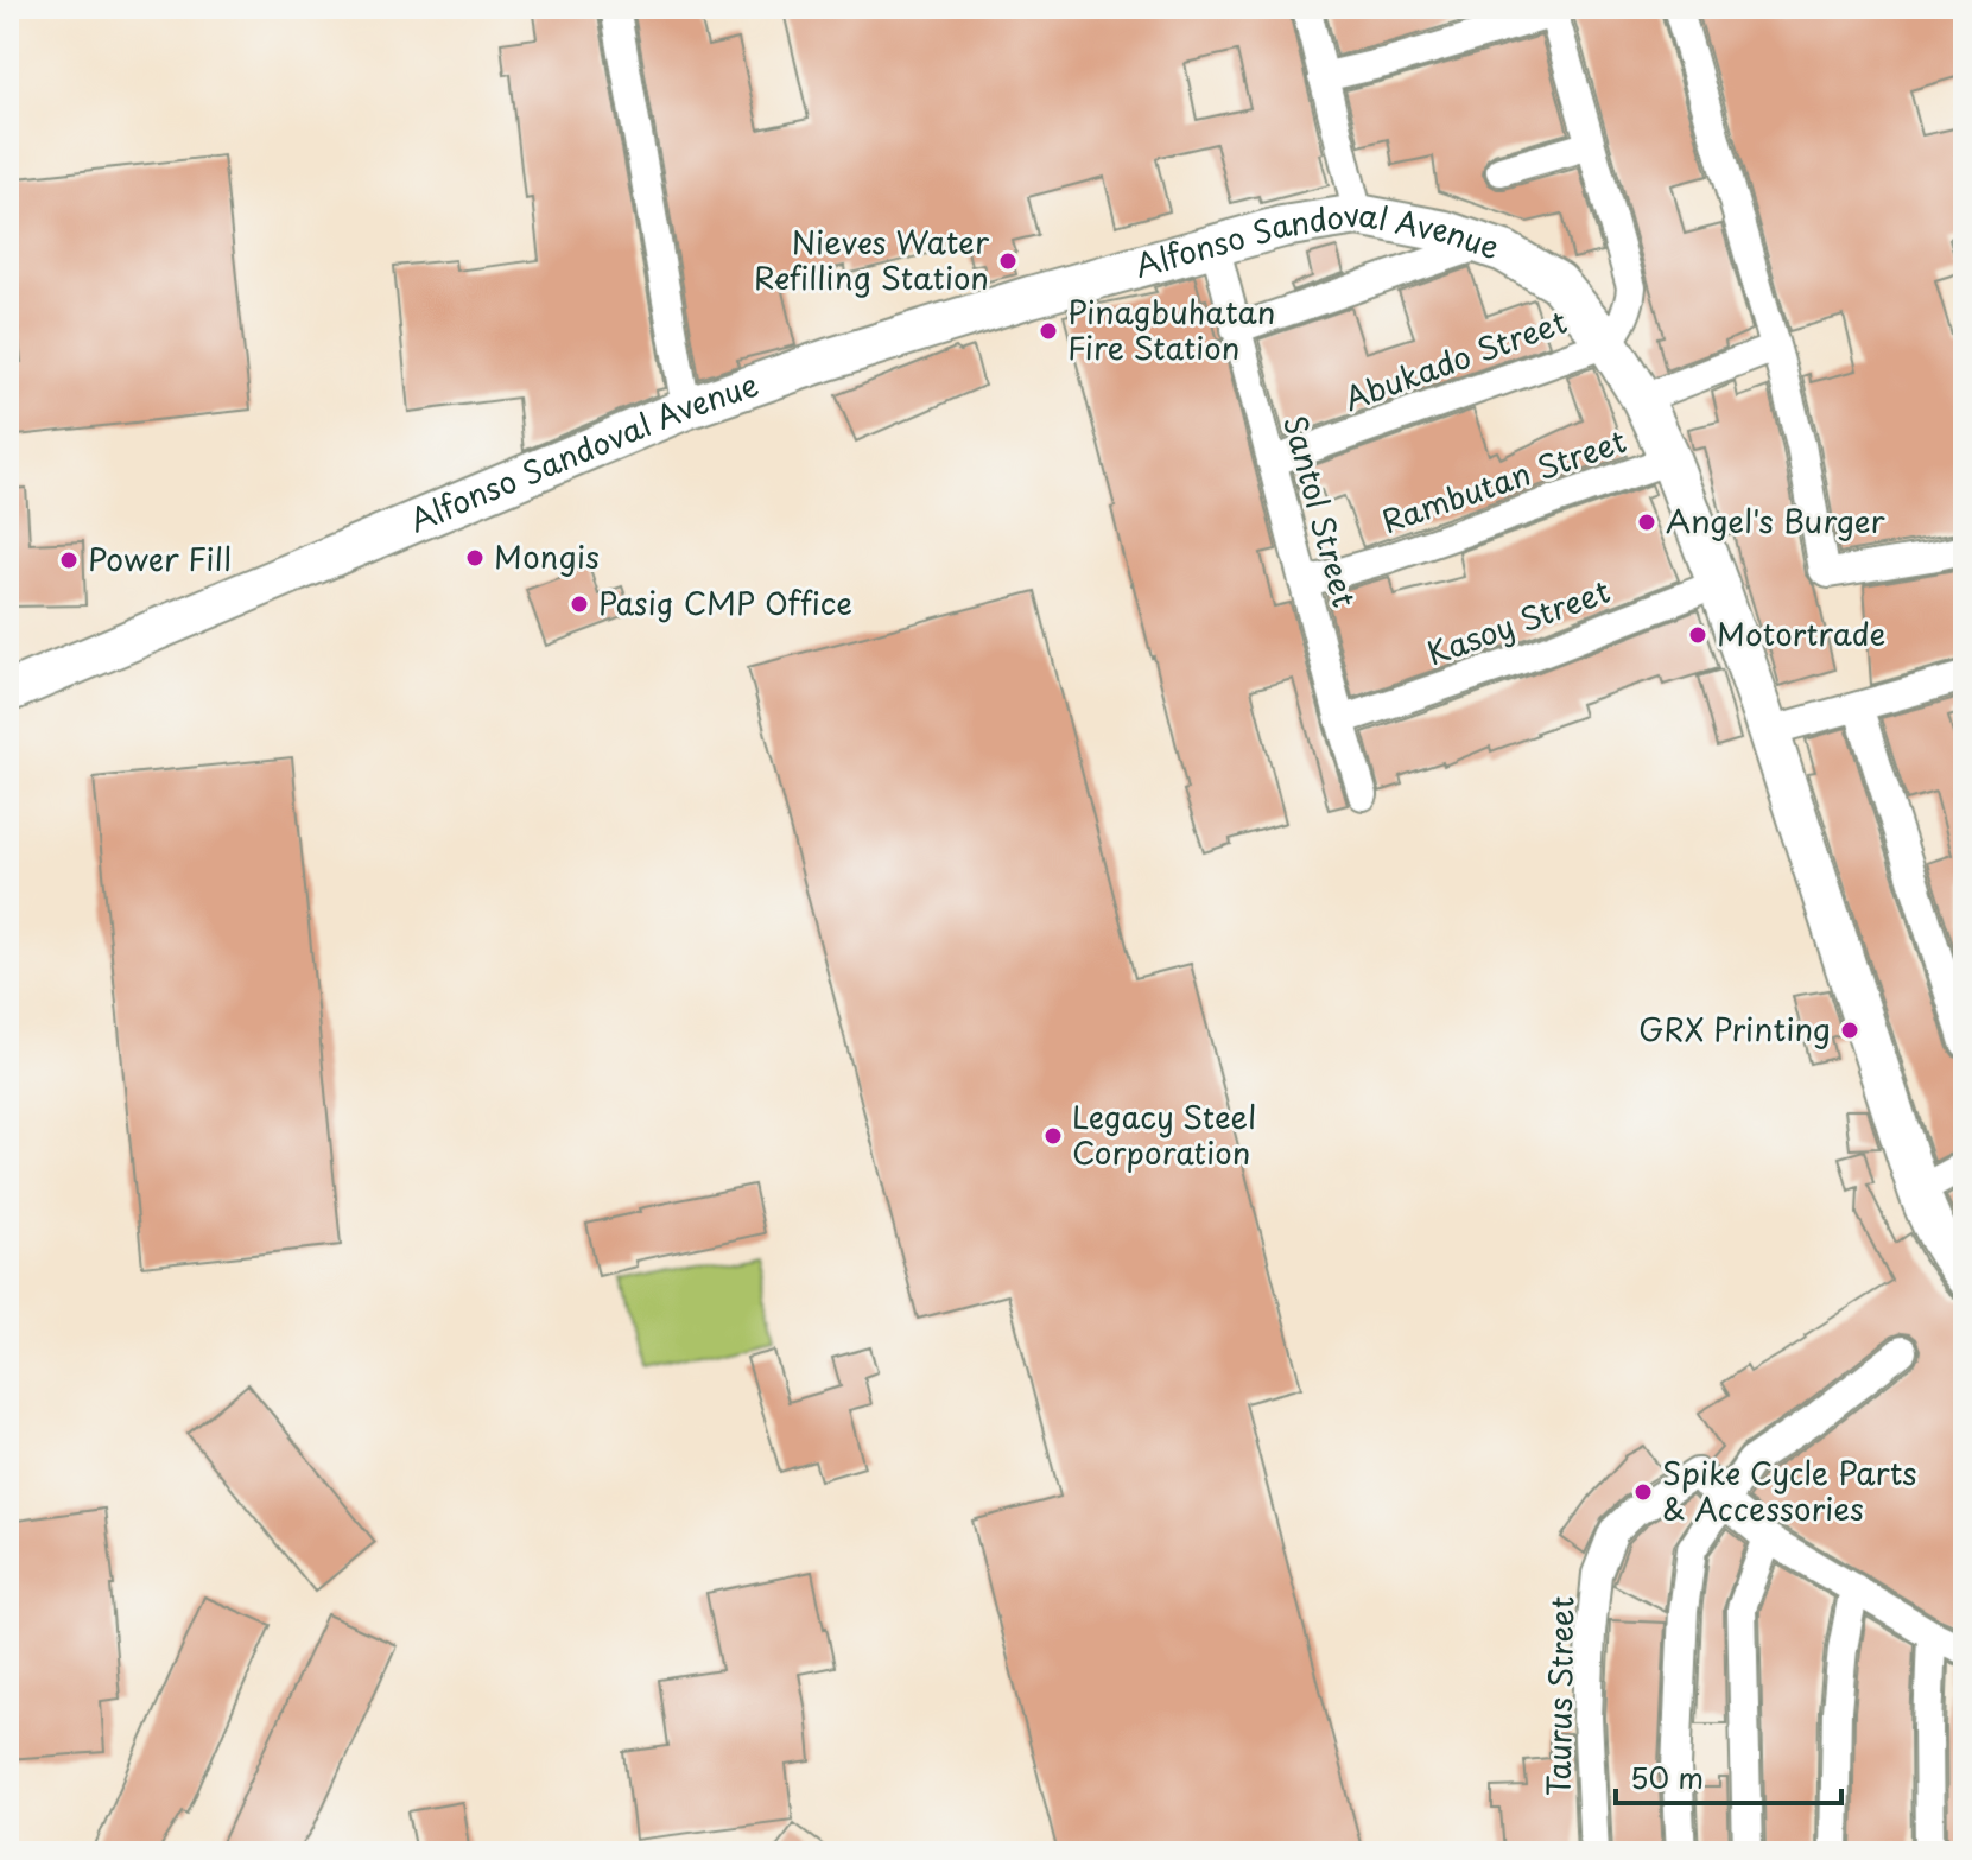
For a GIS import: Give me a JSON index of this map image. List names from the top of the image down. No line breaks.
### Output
{"streets":{"main road":["Alfonso Sandoval Avenue"],"street":["Abukado Street","Rambutan Street","Santol Street","Kasoy Street","Taurus Street"]},"crossings":[["Alfonso Sandoval Avenue","Abukado Street"],["Alfonso Sandoval Avenue","Rambutan Street"],["Alfonso Sandoval Avenue","Santol Street"],["Alfonso Sandoval Avenue","Kasoy Street"],["Abukado Street","Santol Street"],["Rambutan Street","Santol Street"],["Santol Street","Kasoy Street"]],"places":["Nieves Water Refilling Station","Pinagbuhatan Fire Station","Angel's Burger","Mongis","Power Fill","Pasig CMP Office","Motortrade","GRX Printing","Legacy Steel Corporation","Spike Cycle Parts & Accessories"],"scale_bar":"50 m"}
